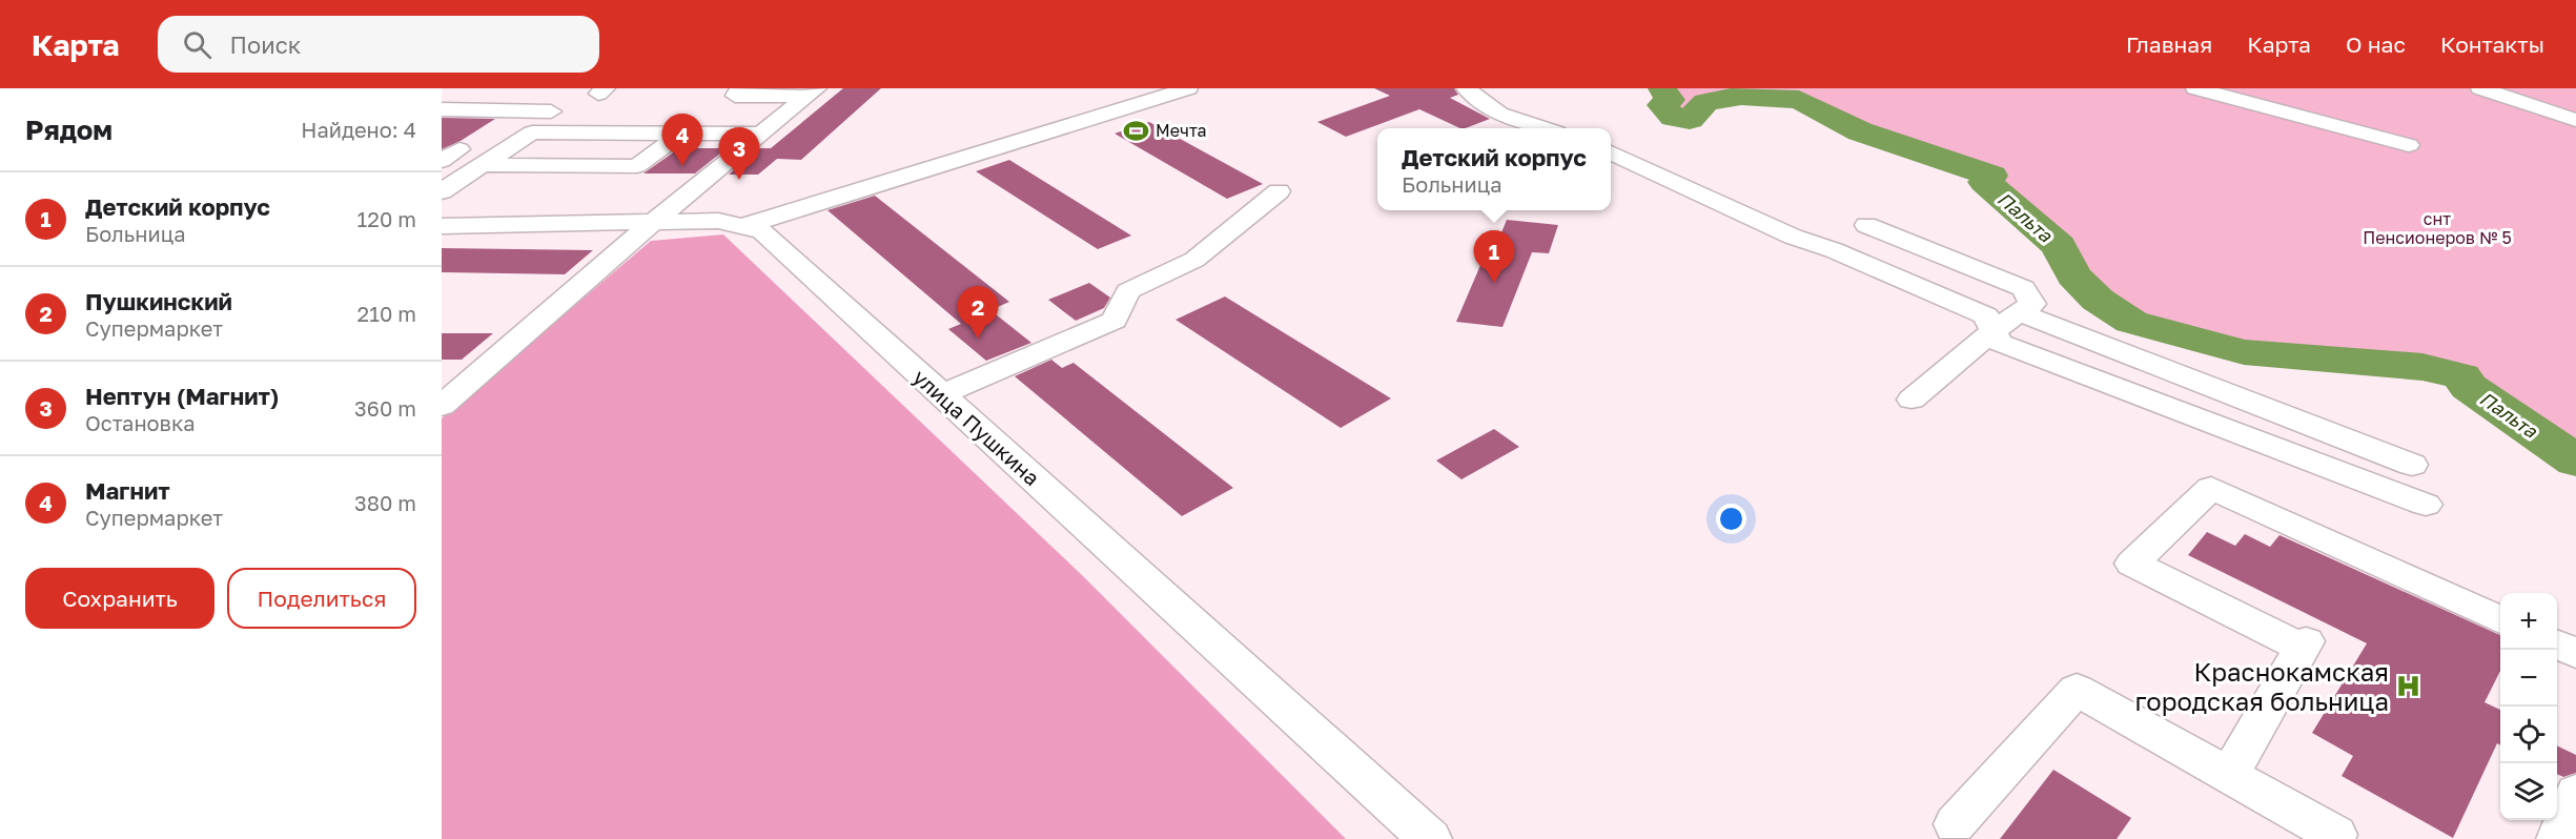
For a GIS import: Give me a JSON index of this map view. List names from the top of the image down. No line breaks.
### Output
{"streets":{"street":["улица Пушкина"]},"water":["Пальта"],"parks":["снт Пенсионеров № 5"],"places":{"sports":["Мечта"],"hospital":["Краснокамская городская больница"]},"page":{"header":"Карта","search":"Поиск","nav":["Главная","Карта","О нас","Контакты"],"heading":["Рядом","Найдено: 4"],"pins":["4","3","1","2"],"popup":["Детский корпус","Больница"],"list":[{"mark":"1","name":"Детский корпус","note":"Больница","value":"120 m"},{"mark":"2","name":"Пушкинский","note":"Супермаркет","value":"210 m"},{"mark":"3","name":"Нептун (Магнит)","note":"Остановка","value":"360 m"},{"mark":"4","name":"Магнит","note":"Супермаркет","value":"380 m"}],"buttons":["Сохранить","Поделиться"],"map_buttons":["+","−"]}}
